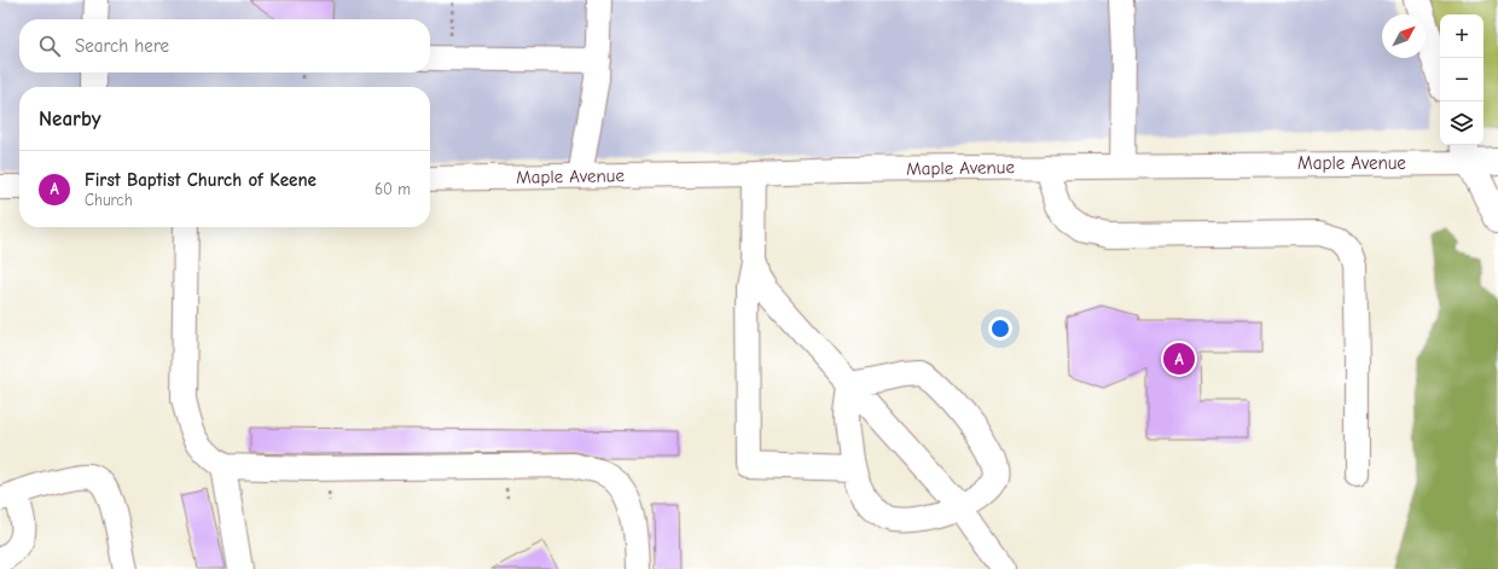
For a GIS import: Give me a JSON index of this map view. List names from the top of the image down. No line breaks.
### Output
{"streets":{"main road":["Maple Avenue"]},"north":"top right","page":{"map_buttons":["+","−"],"search":"Search here","heading":"Nearby","list":[{"mark":"A","name":"First Baptist Church of Keene","note":"Church","value":"60 m"}],"pins":"A"}}
